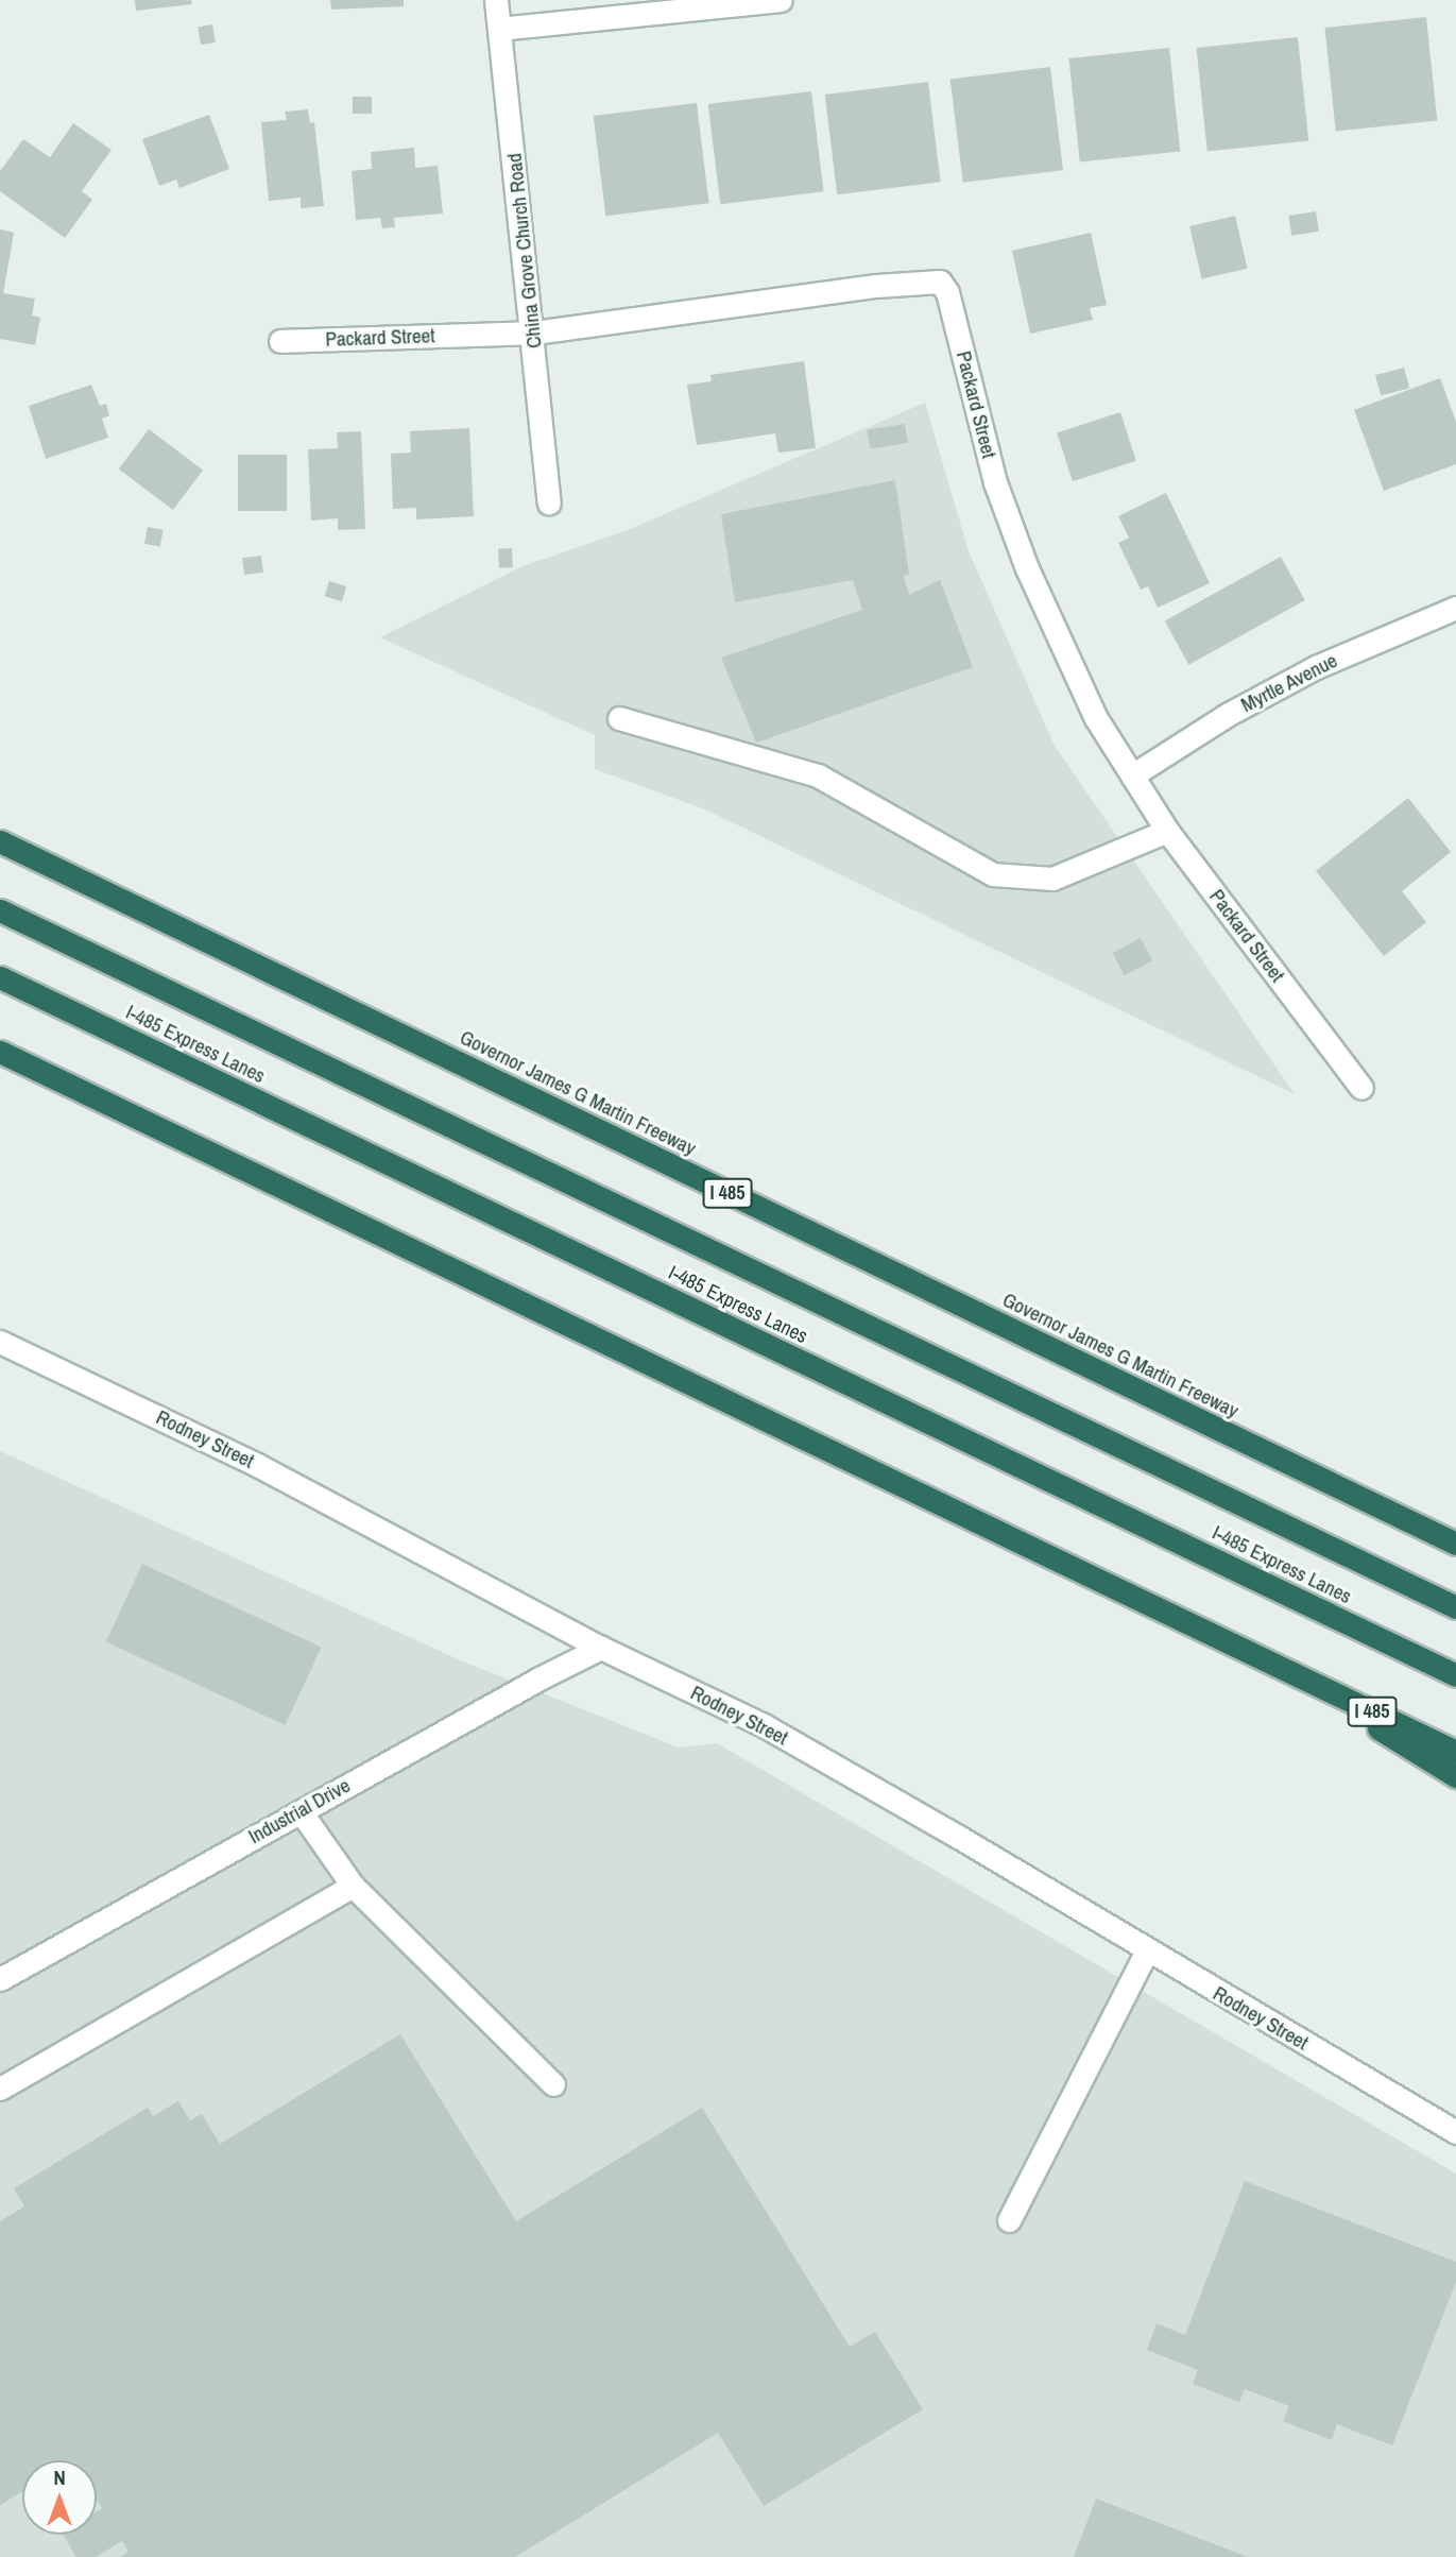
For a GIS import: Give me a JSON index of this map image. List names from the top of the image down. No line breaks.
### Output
{"streets":{"highway":["I-485 Express Lanes","Governor James G Martin Freeway","I 485"],"street":["China Grove Church Road","Packard Street","Myrtle Avenue","Rodney Street","Industrial Drive"]},"crossings":[["China Grove Church Road","Packard Street"],["Packard Street","Myrtle Avenue"],["Rodney Street","Industrial Drive"]],"north":"top"}
